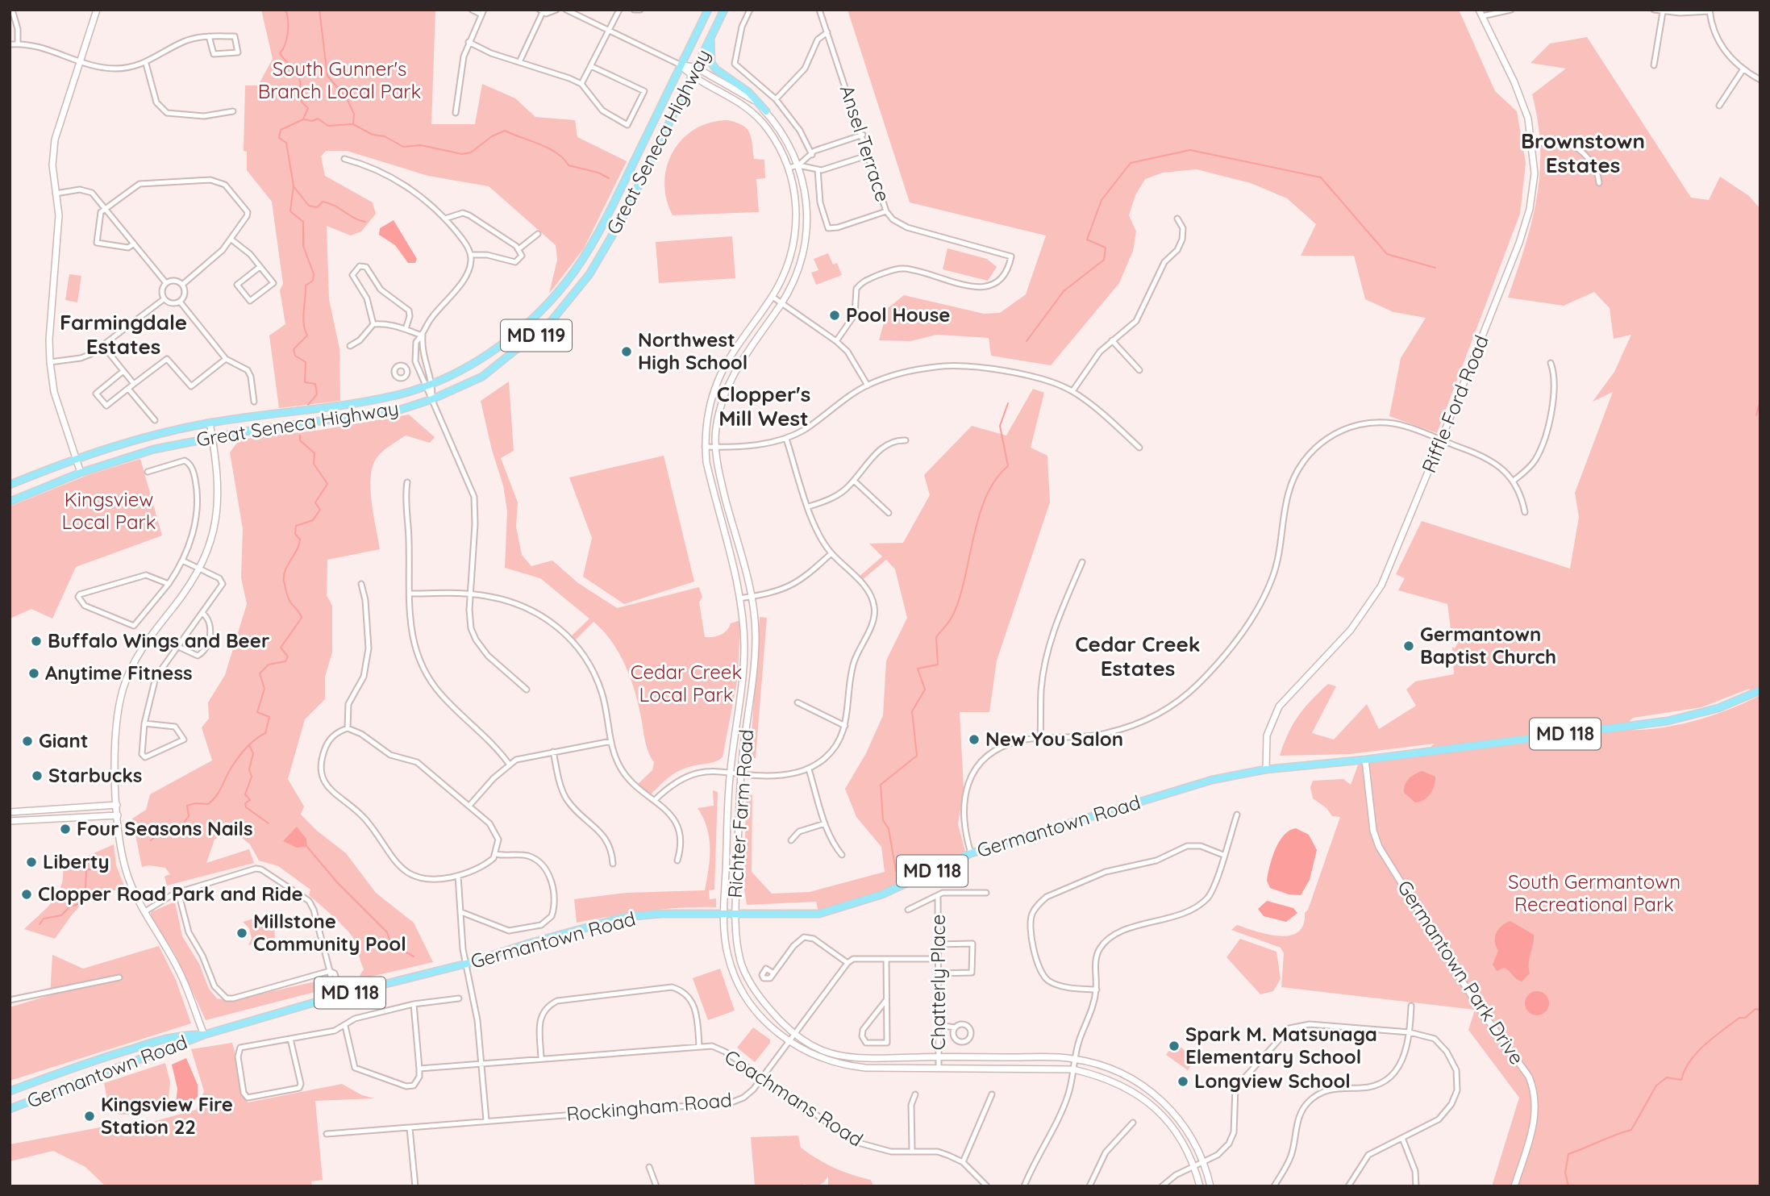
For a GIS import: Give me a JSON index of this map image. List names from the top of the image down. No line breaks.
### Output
{"streets":{"main road":["Great Seneca Highway","MD 119","Riffle Ford Road","MD 118","Richter Farm Road","Germantown Road","Germantown Park Drive"],"street":["Ansel Terrace","Chatterly Place","Coachmans Road","Rockingham Road"]},"crossings":[["Great Seneca Highway","Richter Farm Road"],["Riffle Ford Road","Germantown Road"],["Richter Farm Road","Germantown Road"],["Richter Farm Road","Chatterly Place"],["Richter Farm Road","Rockingham Road"],["Germantown Road","Germantown Park Drive"],["Coachmans Road","Rockingham Road"]],"districts":["Brownstown Estates","Farmingdale Estates","Clopper's Mill West","Cedar Creek Estates"],"parks":["South Gunner's Branch Local Park","Kingsview Local Park","Cedar Creek Local Park","South Germantown Recreational Park"],"places":["Pool House","Northwest High School","Buffalo Wings and Beer","Germantown Baptist Church","Anytime Fitness","New You Salon","Giant","Starbucks","Four Seasons Nails","Liberty","Clopper Road Park and Ride","Millstone Community Pool","Spark M. Matsunaga Elementary School","Longview School","Kingsview Fire Station 22"]}
